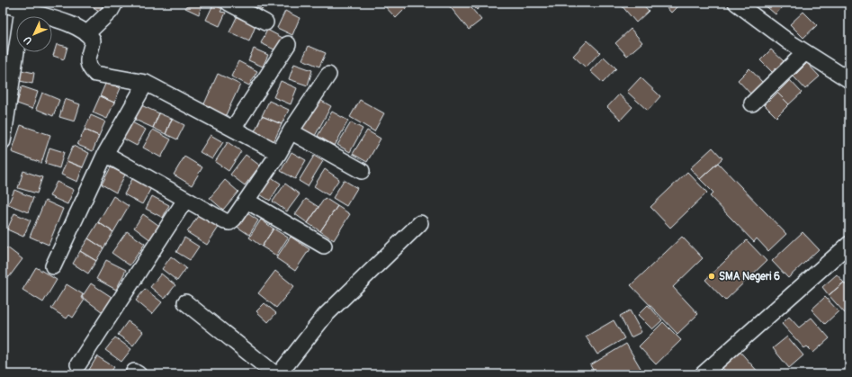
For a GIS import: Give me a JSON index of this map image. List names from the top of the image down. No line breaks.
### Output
{"places":["SMA Negeri 6"],"north":"bottom left"}
